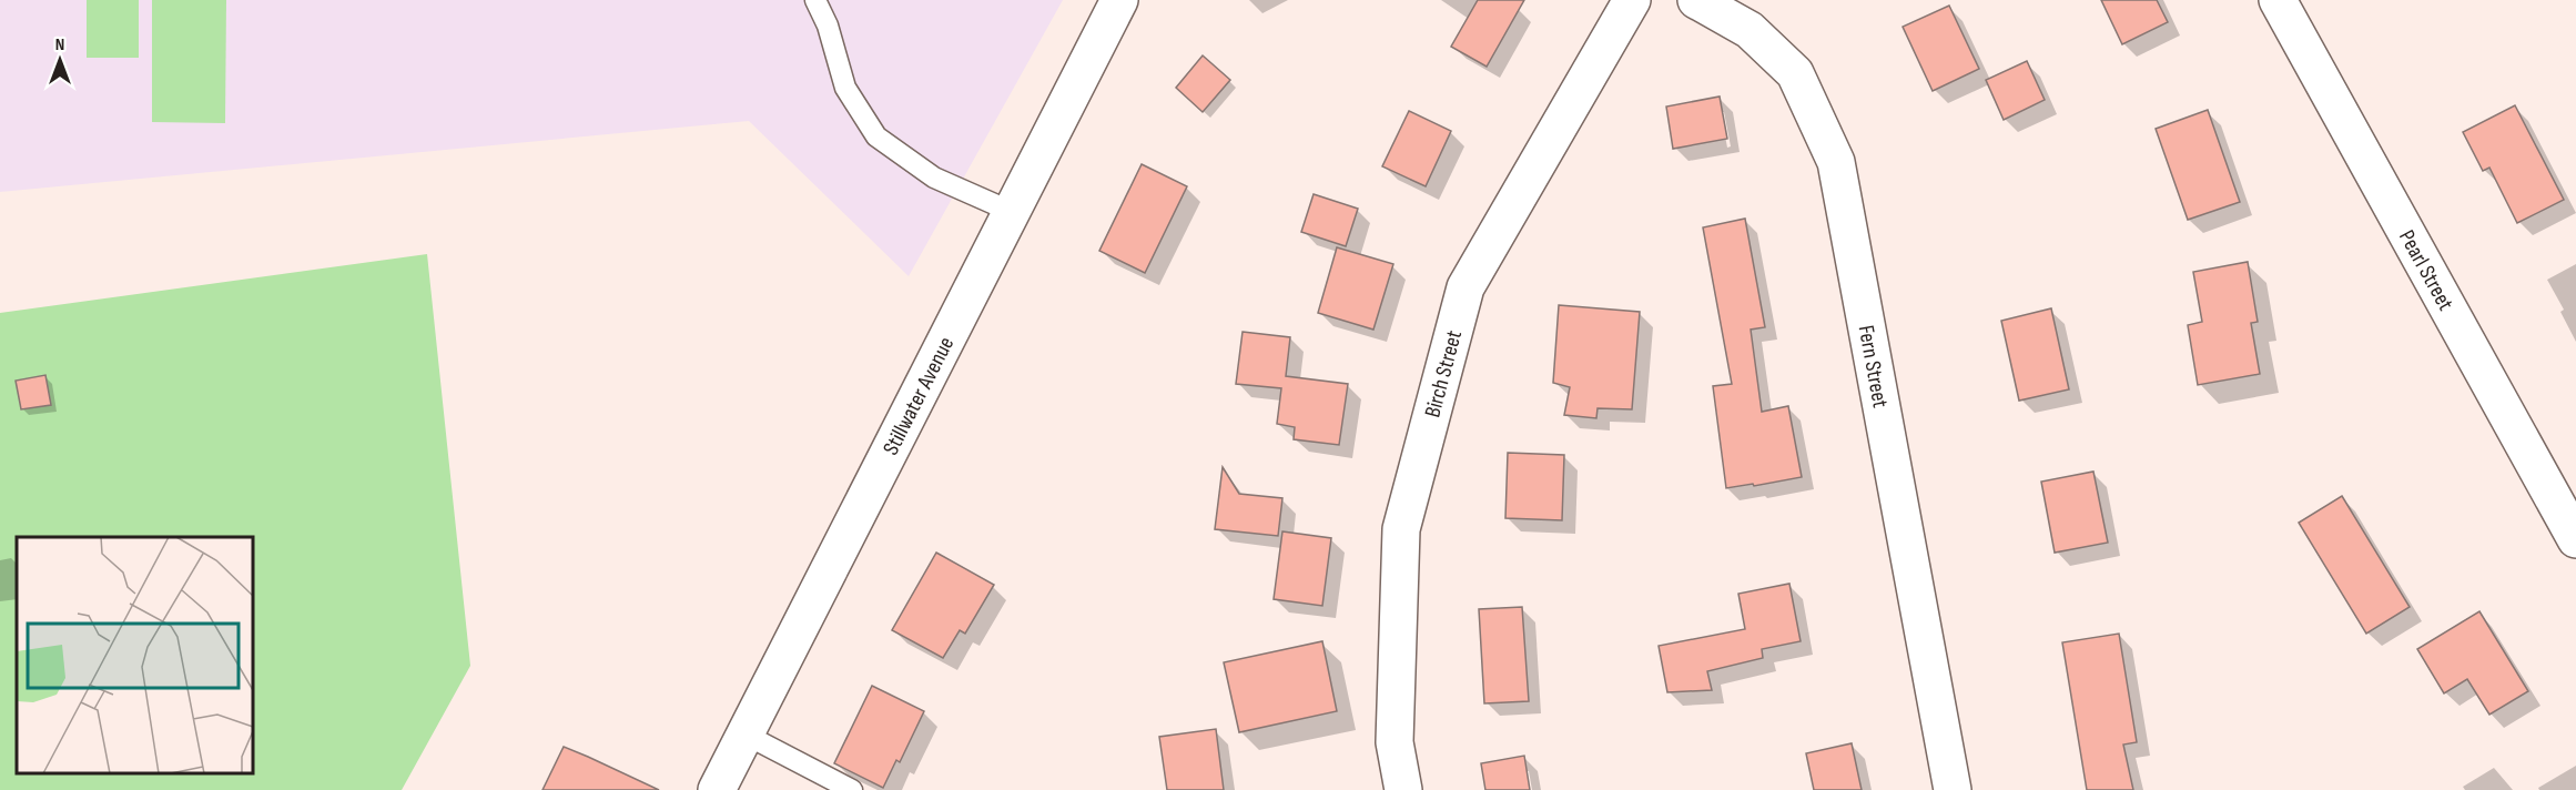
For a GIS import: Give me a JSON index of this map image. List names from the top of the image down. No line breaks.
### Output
{"streets":{"street":["Pearl Street","Fern Street","Birch Street","Stillwater Avenue"]},"north":"top"}
